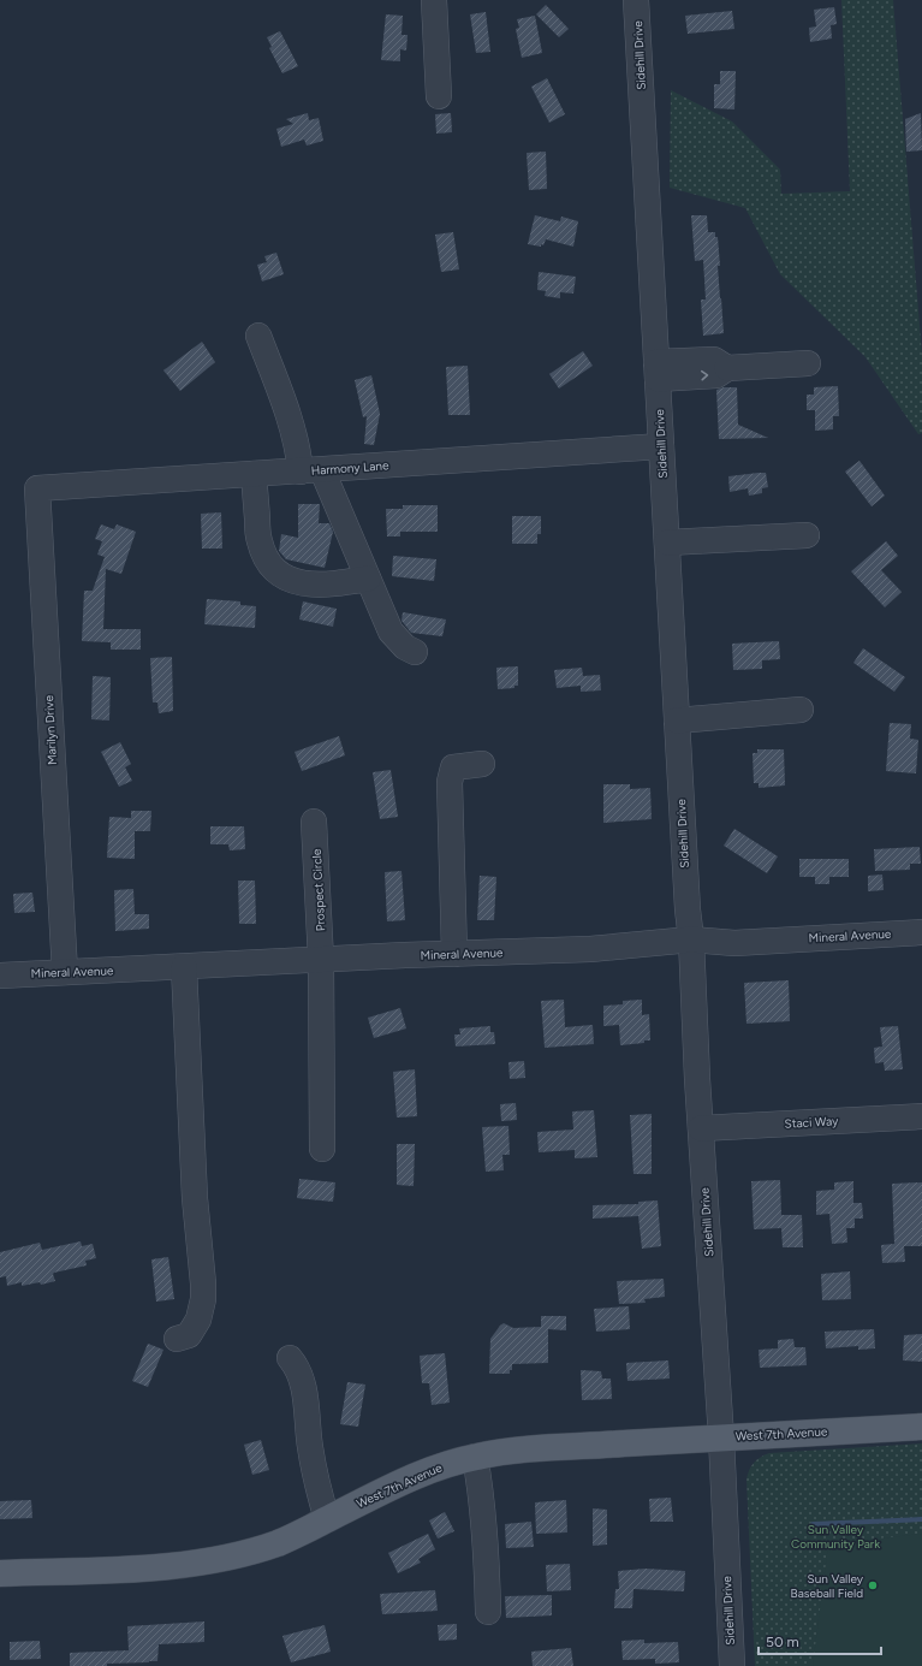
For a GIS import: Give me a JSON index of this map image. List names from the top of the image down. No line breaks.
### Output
{"streets":{"main road":["West 7th Avenue"],"street":["Sidehill Drive","Harmony Lane","Marilyn Drive","Prospect Circle","Mineral Avenue","Staci Way"]},"crossings":[["Sidehill Drive","Harmony Lane"],["Sidehill Drive","Mineral Avenue"],["Sidehill Drive","Staci Way"],["Sidehill Drive","West 7th Avenue"],["Harmony Lane","Marilyn Drive"],["Marilyn Drive","Mineral Avenue"],["Prospect Circle","Mineral Avenue"]],"parks":["Sun Valley Community Park"],"places":["Sun Valley Baseball Field"],"scale_bar":"50 m"}
